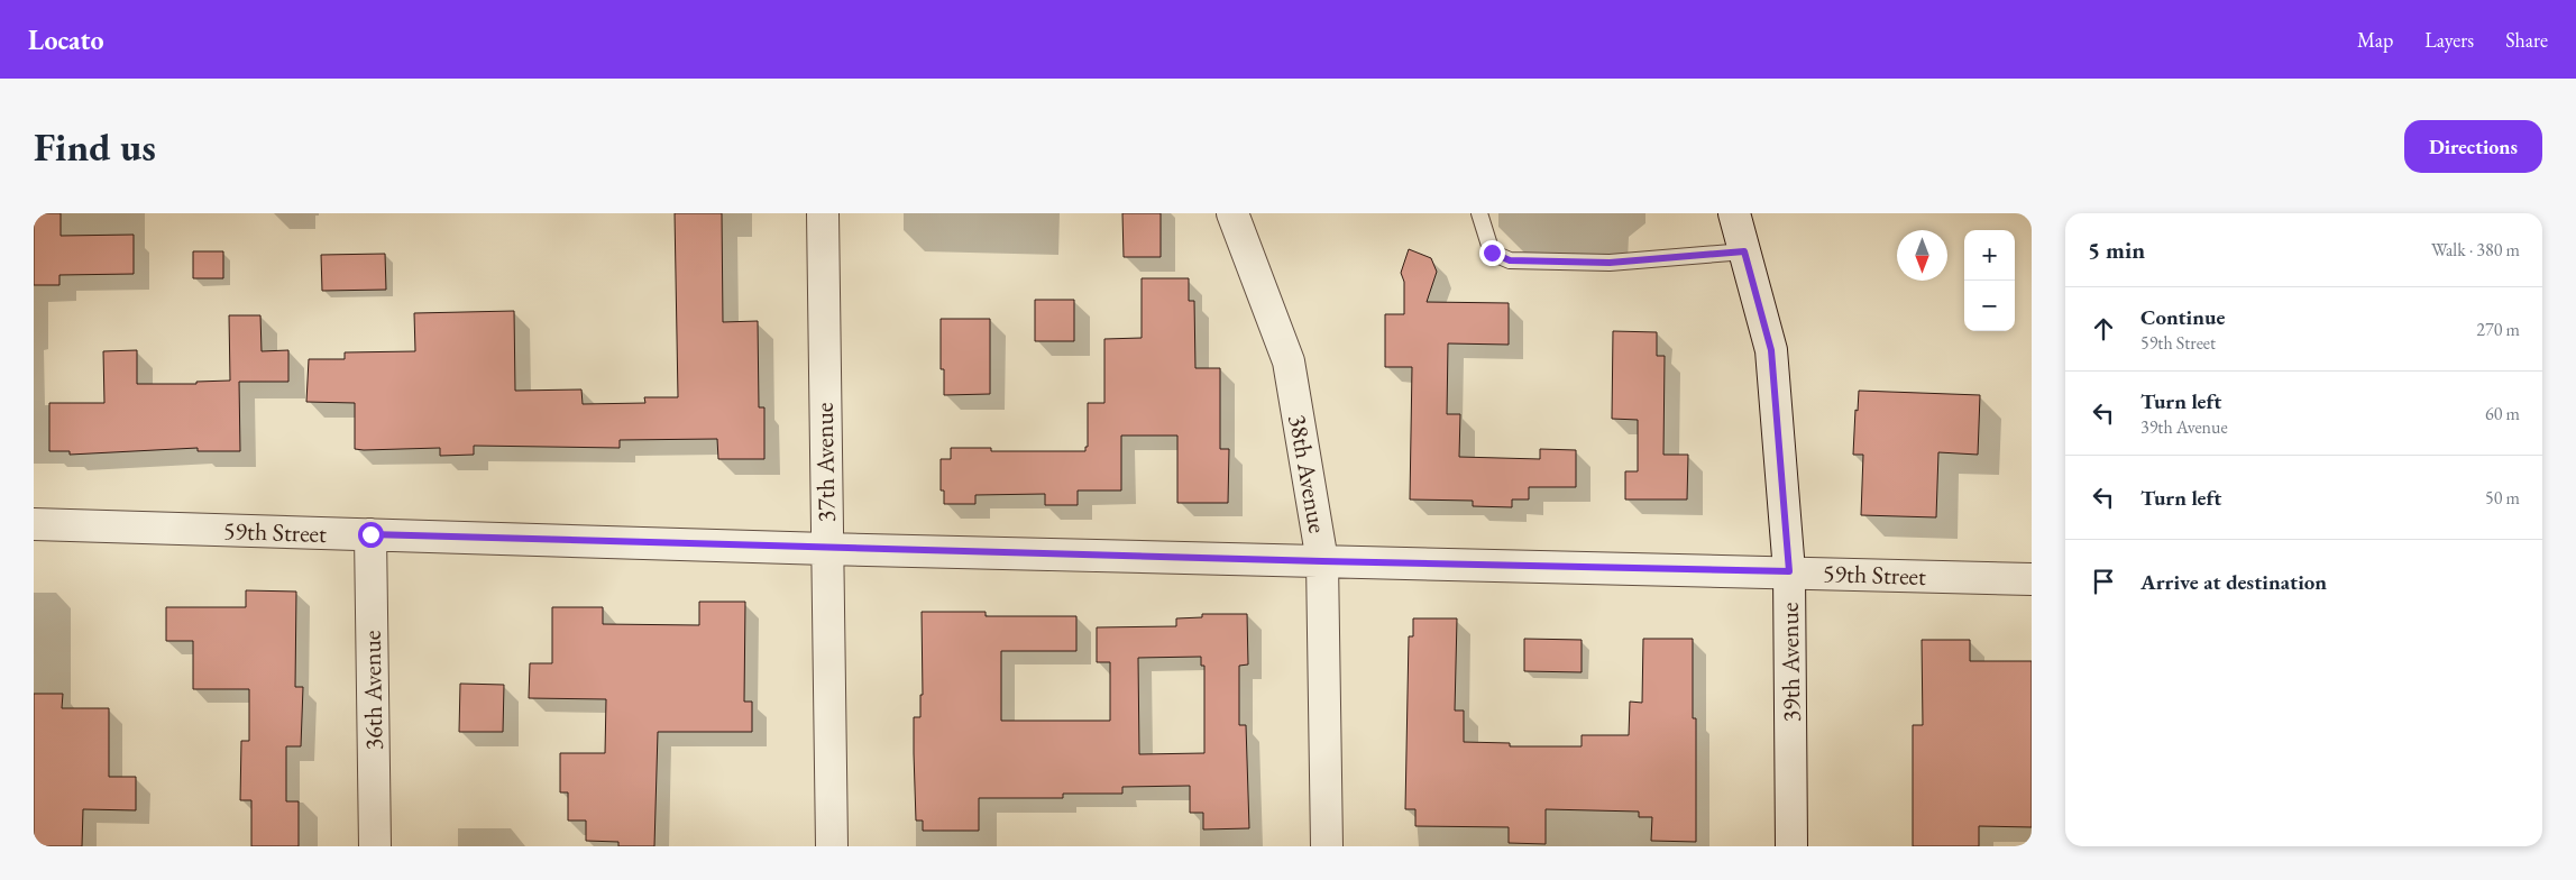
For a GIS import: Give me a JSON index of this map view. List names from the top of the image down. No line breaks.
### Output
{"streets":{"street":["37th Avenue","38th Avenue","59th Street","39th Avenue","36th Avenue"]},"crossings":[["37th Avenue","59th Street"],["38th Avenue","59th Street"],["59th Street","39th Avenue"],["59th Street","36th Avenue"]],"north":"bottom","page":{"header":"Locato","nav":["Map","Layers","Share"],"buttons":"Directions","title":"Find us","heading":["5 min","Walk · 380 m"],"map_buttons":["+","−"],"list":[["Continue","59th Street","270 m"],["Turn left","39th Avenue","60 m"],["Turn left","50 m"],"Arrive at destination"]}}
